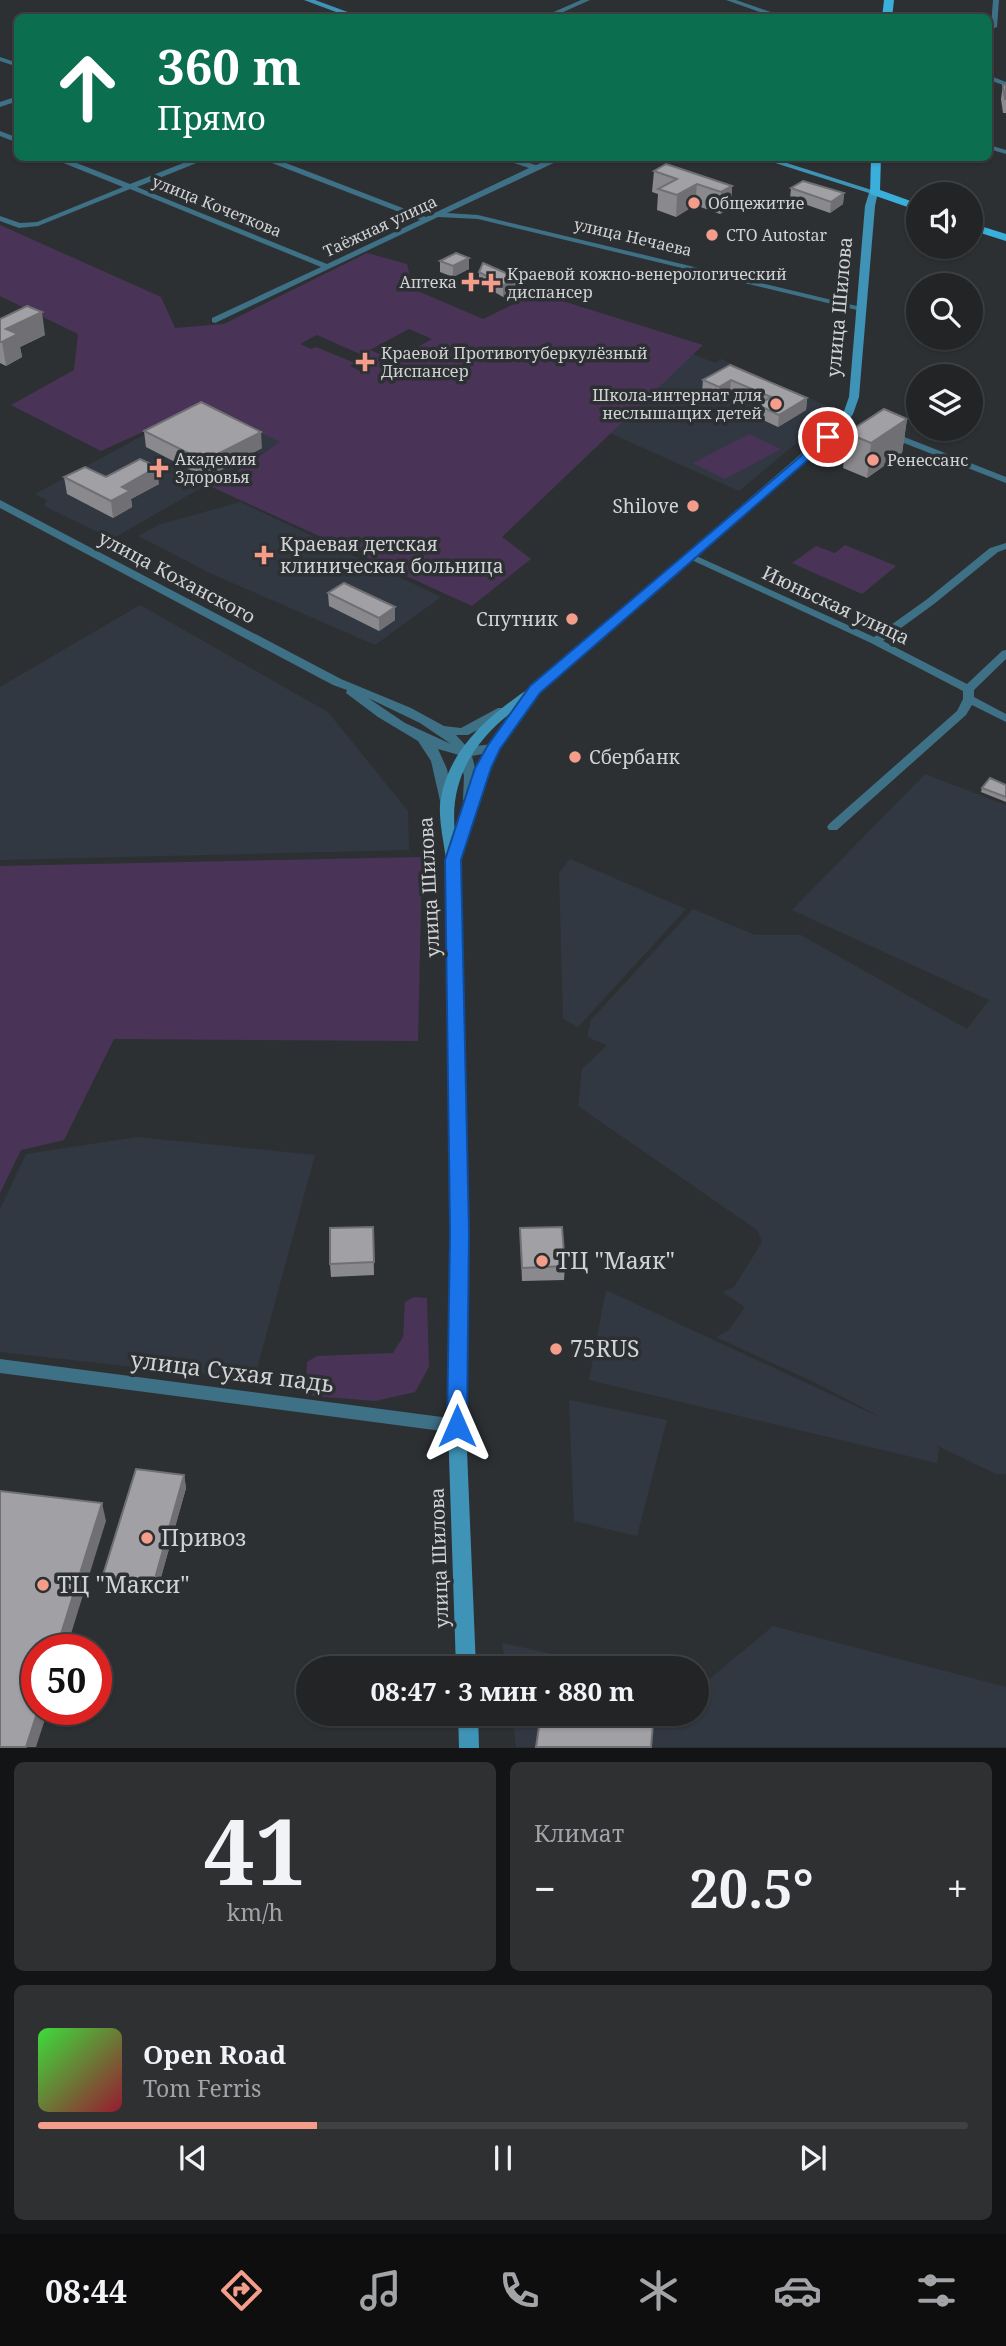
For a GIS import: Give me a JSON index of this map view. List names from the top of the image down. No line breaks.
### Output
{"streets":{"main road":["улица Шилова"],"street":["улица Кочеткова","Таёжная улица","улица Нечаева","улица Коханского","Июньская улица","улица Сухая падь"]},"crossings":[["улица Кочеткова","Таёжная улица"],["Таёжная улица","улица Нечаева"],["улица Нечаева","улица Шилова"],["улица Шилова","Июньская улица"],["улица Шилова","улица Сухая падь"]],"places":{"other":["Общежитие","СТО Autostar","Школа-интернат для неслышащих детей","Ренессанс","Shilove","Спутник","Сбербанк","ТЦ \"Маяк\"","75RUS","Привоз","ТЦ \"Макси\""],"health":["Аптека","Краевой кожно-венерологический диспансер","Краевой Противотуберкулёзный Диспансер","Академия Здоровья","Краевая детская клиническая больница"]},"page":{"turn":["360 m","Прямо"],"limit":"50","trip":"08:47 · 3 мин · 880 m","tile":[["41","km/h"],"Климат"],"heat":["−","20.5°","+"],"song":["Open Road","Tom Ferris"],"tabs":"08:44"}}
